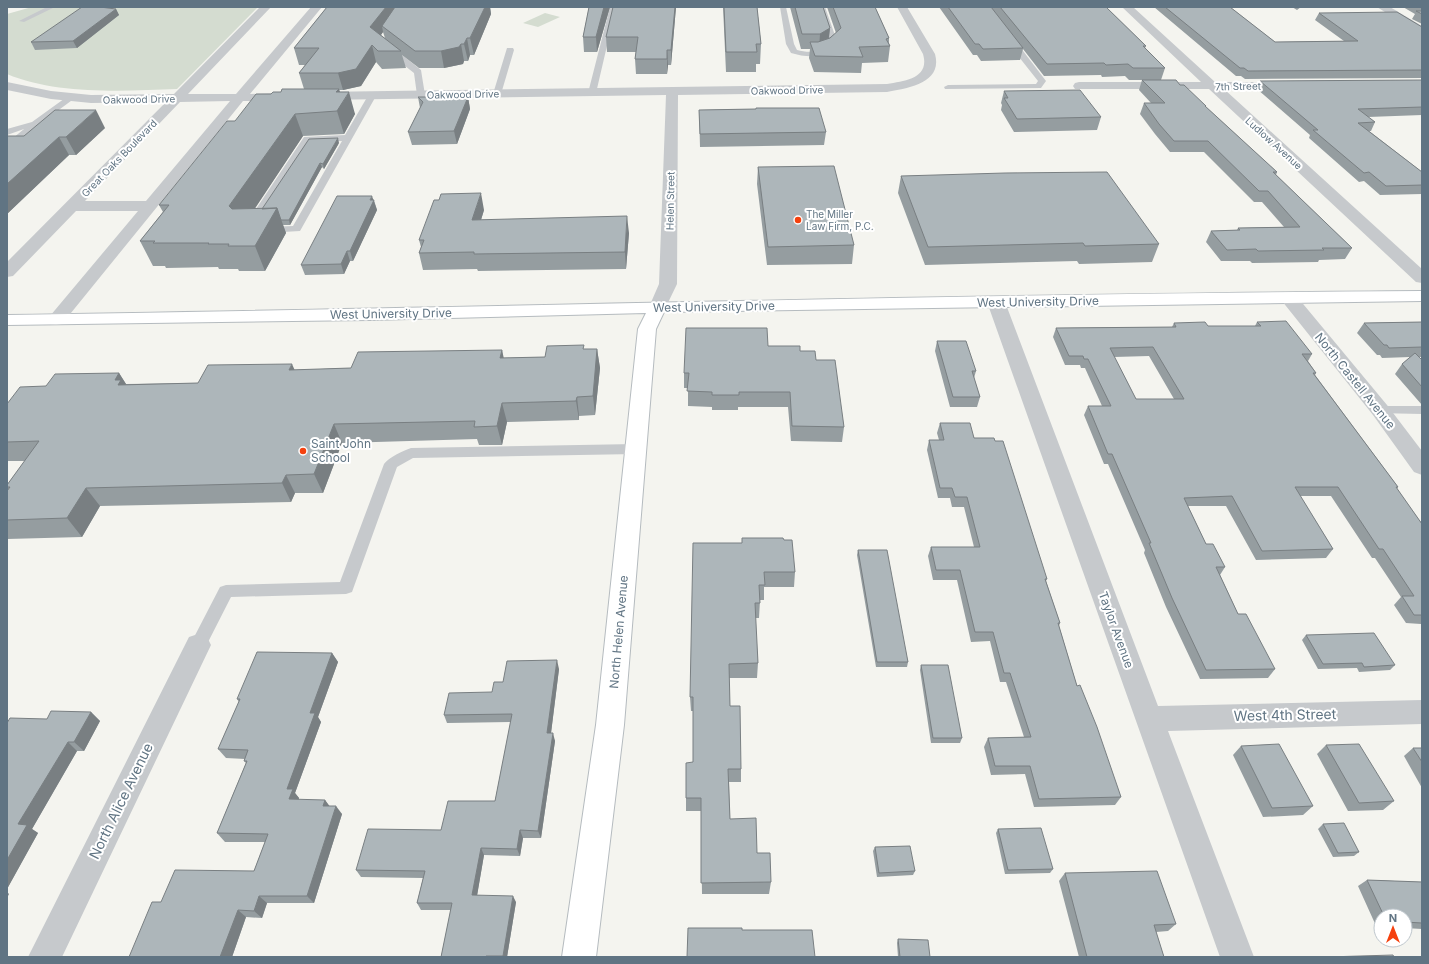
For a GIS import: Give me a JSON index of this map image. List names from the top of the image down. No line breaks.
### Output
{"streets":{"main road":["West University Drive","North Helen Avenue"],"street":["7th Street","Oakwood Drive","Ludlow Avenue","Great Oaks Boulevard","Helen Street","North Castell Avenue","Taylor Avenue","West 4th Street","North Alice Avenue"]},"crossings":[["7th Street","Ludlow Avenue"],["Oakwood Drive","Great Oaks Boulevard"],["Oakwood Drive","Helen Street"],["Helen Street","West University Drive"],["Helen Street","North Helen Avenue"],["West University Drive","North Castell Avenue"],["West University Drive","Taylor Avenue"],["West University Drive","North Helen Avenue"],["Taylor Avenue","West 4th Street"]],"places":["The Miller Law Firm, P.C.","Saint John School"],"north":"top"}
